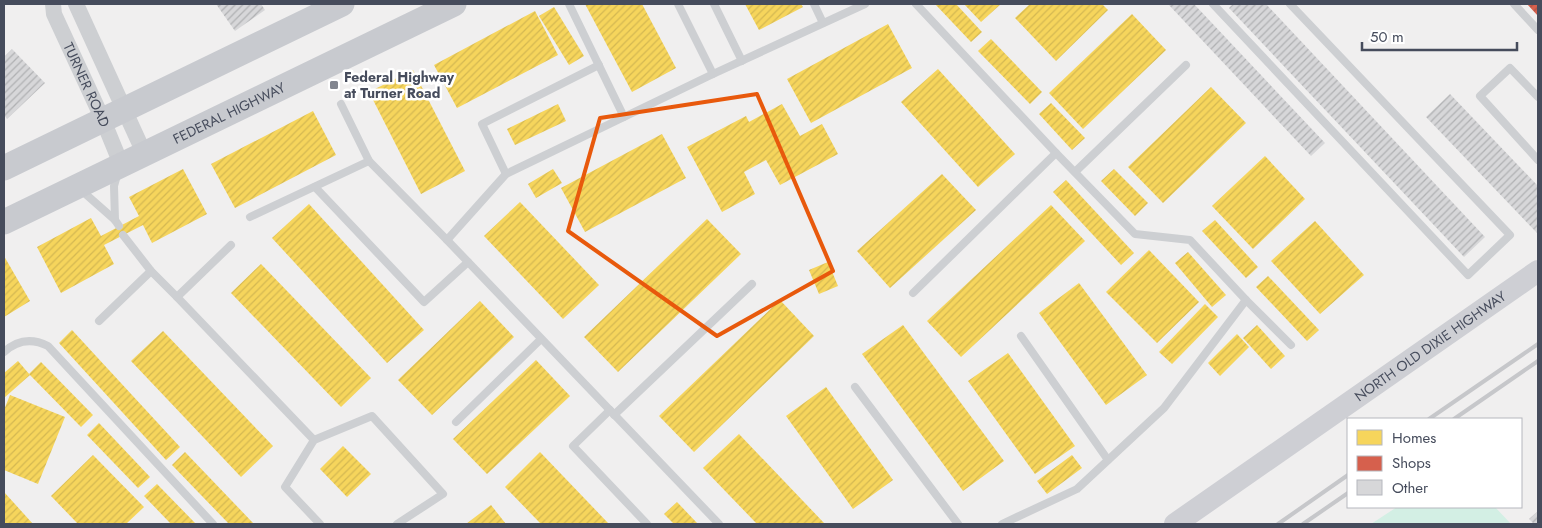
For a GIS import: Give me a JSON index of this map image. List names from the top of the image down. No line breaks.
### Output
{"streets":{"main road":["FEDERAL HIGHWAY"],"street":["TURNER ROAD","NORTH OLD DIXIE HIGHWAY"]},"crossings":[["TURNER ROAD","FEDERAL HIGHWAY"]],"places":{"transit":["Federal Highway at Turner Road"]},"legend":["Homes","Shops","Other"],"scale_bar":"50 m"}
